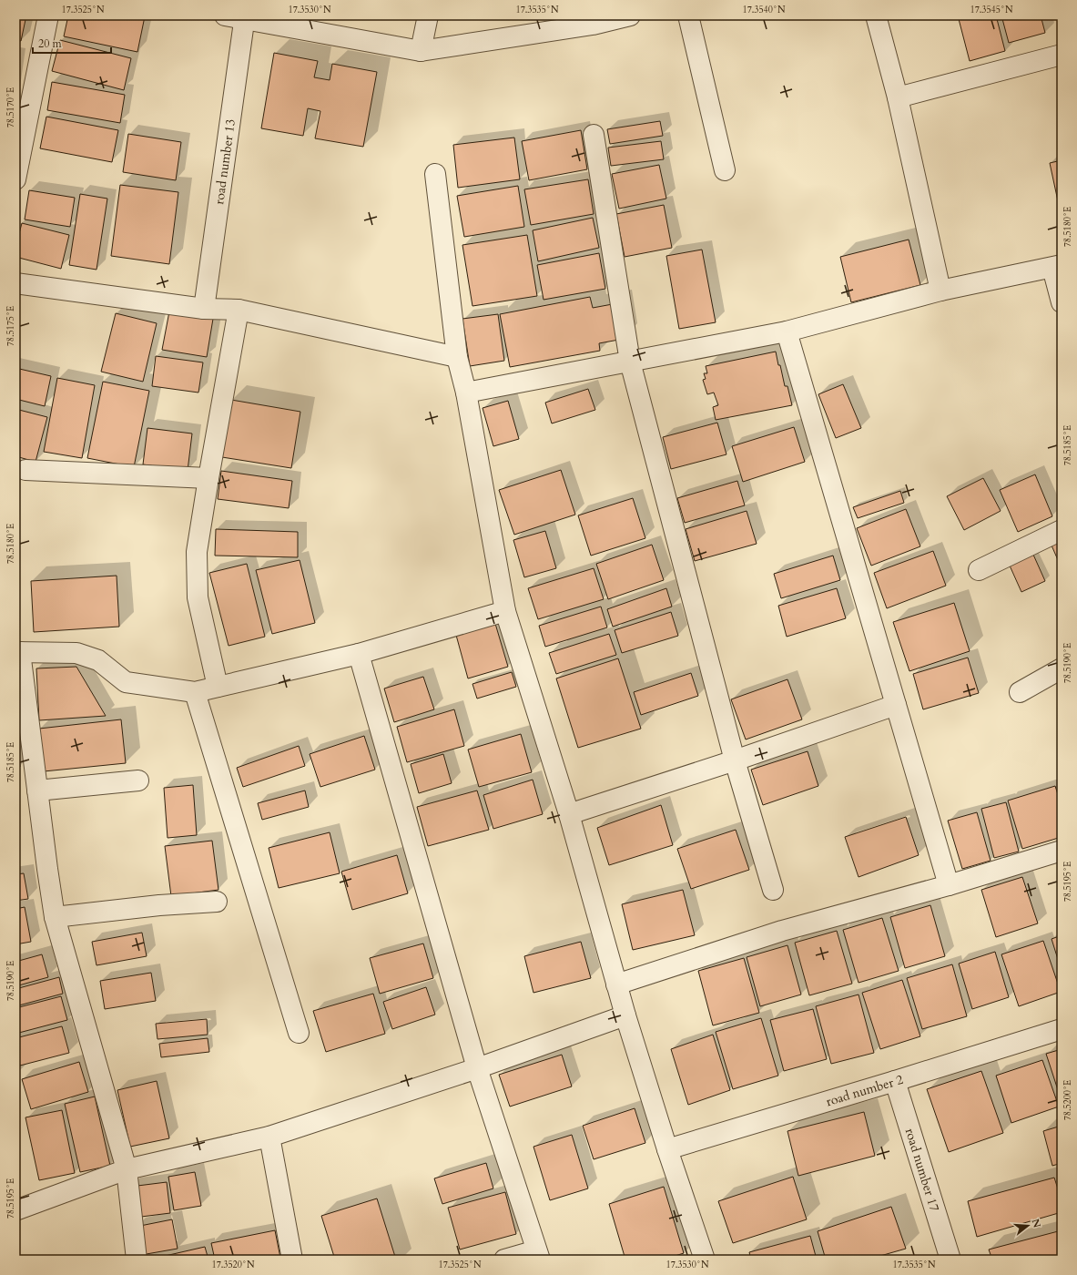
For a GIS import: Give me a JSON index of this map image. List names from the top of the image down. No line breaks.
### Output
{"streets":{"street":["road number 13","road number 2","road number 17"]},"crossings":[["road number 2","road number 17"]],"scale_bar":"20 m","north":"right","coordinates":["17.3525°N","17.3530°N","17.3535°N","17.3540°N","17.3545°N","78.5170°E","78.5180°E","78.5175°E","78.5185°E","78.5190°E","78.5195°E","78.5200°E","17.3520°N"]}
